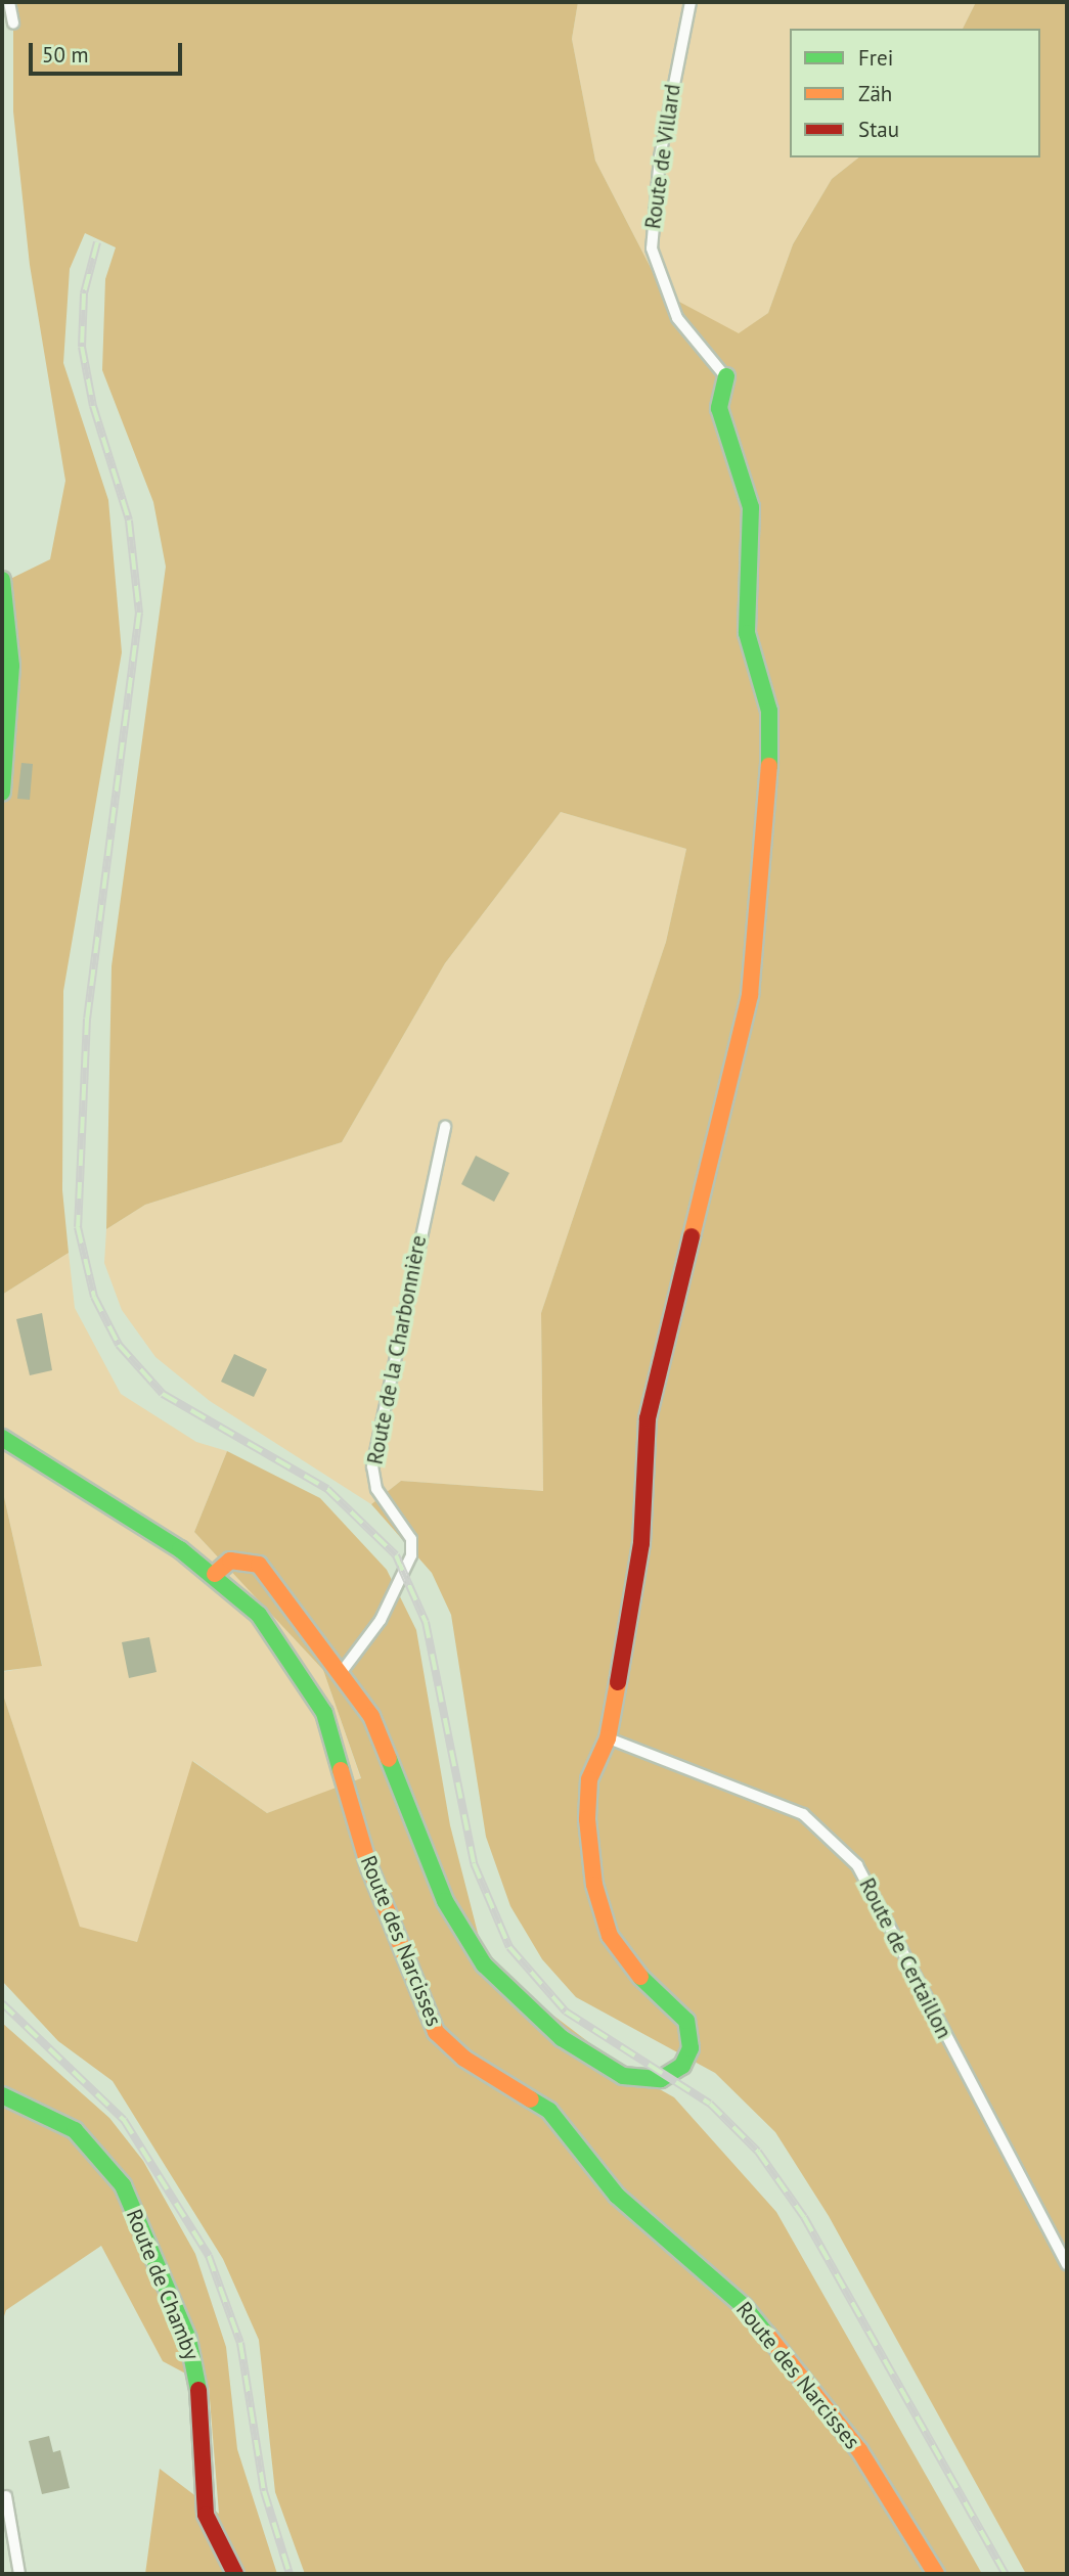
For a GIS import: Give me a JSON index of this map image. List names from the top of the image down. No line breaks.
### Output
{"streets":{"street":["Route des Narcisses","Route de Chamby"],"lane":["Route de Villard","Route de la Charbonnière","Route de Certaillon"]},"legend":["Frei","Zäh","Stau"],"scale_bar":"50 m"}
